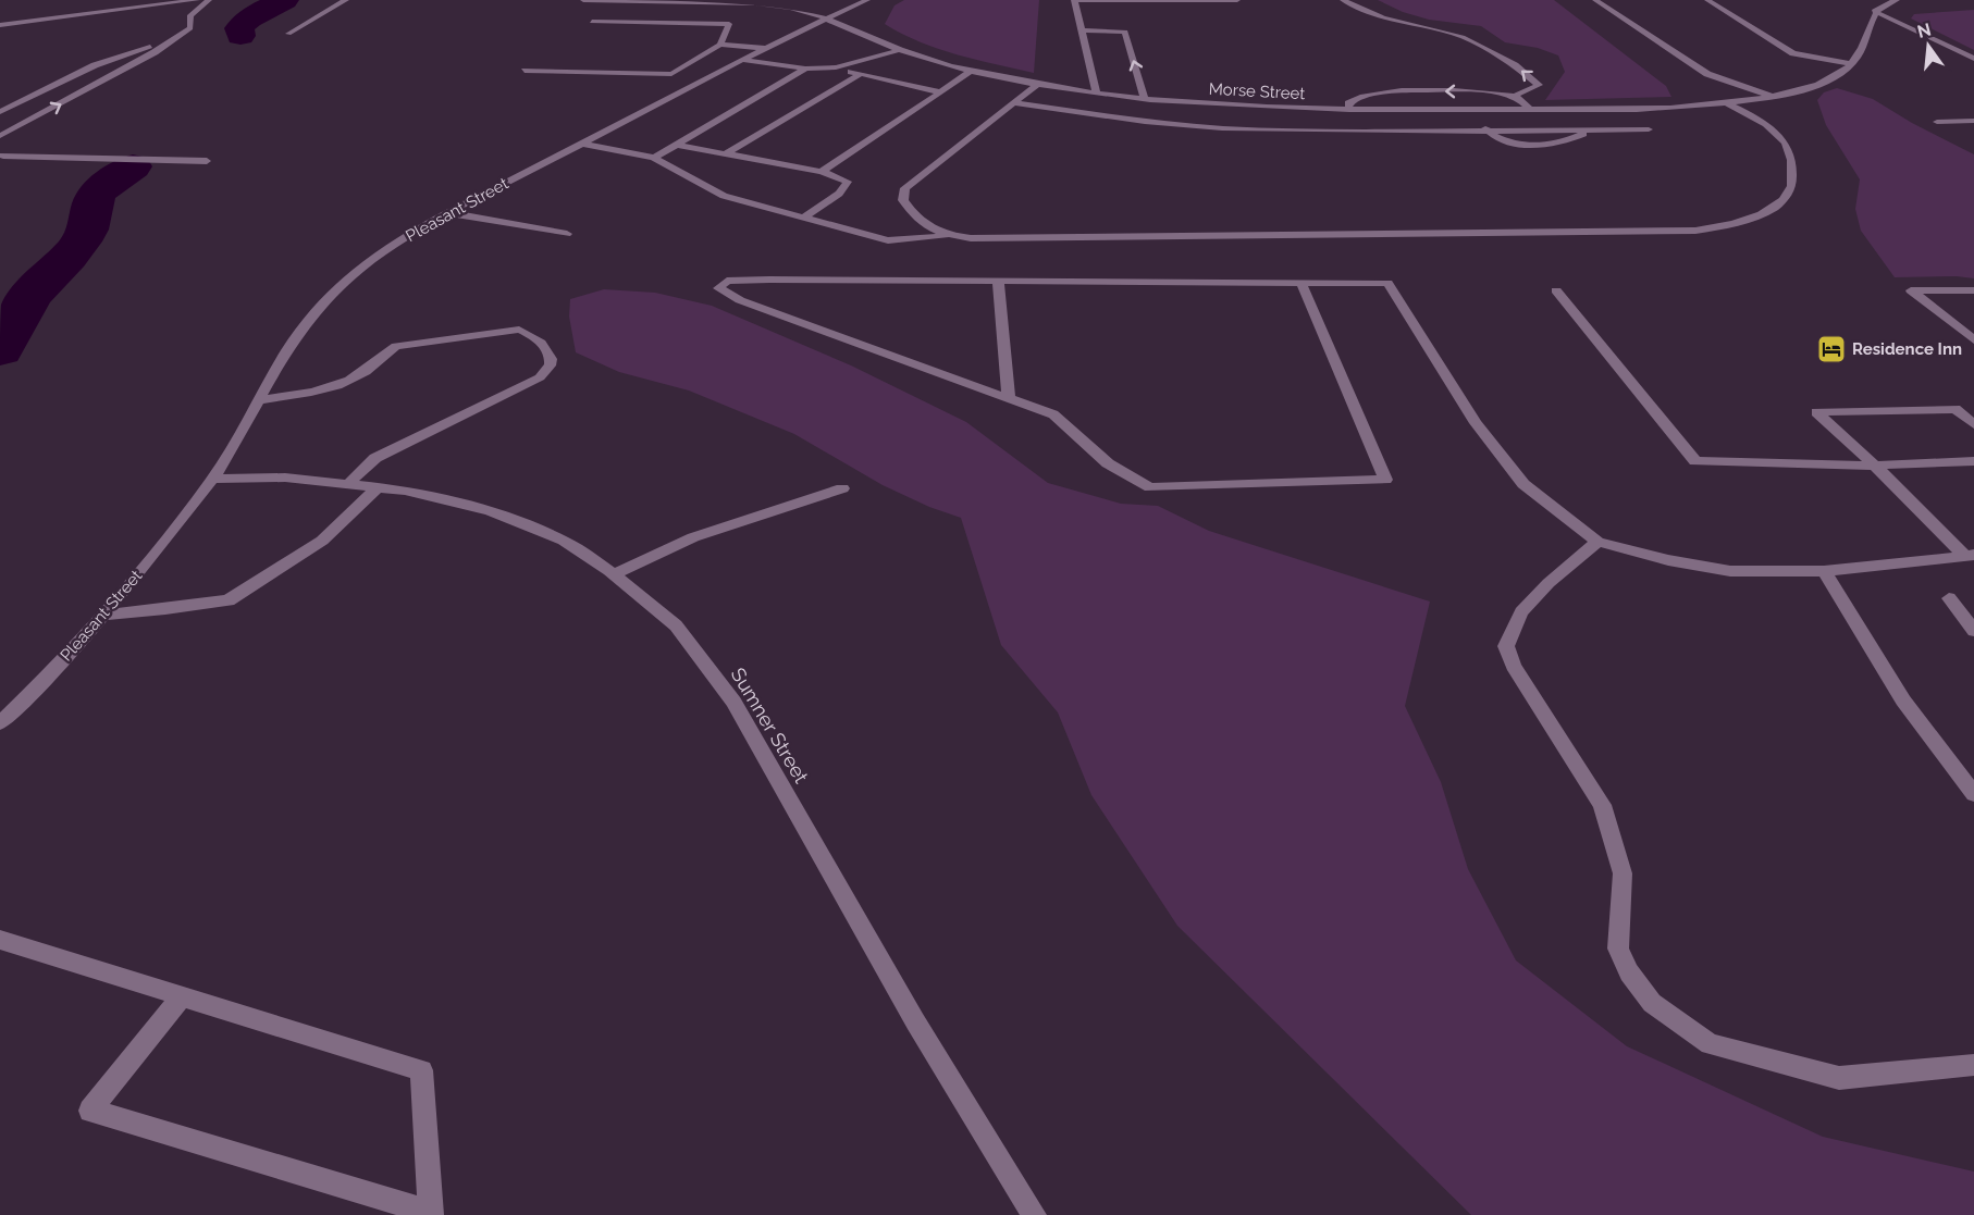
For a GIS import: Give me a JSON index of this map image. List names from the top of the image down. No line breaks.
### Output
{"streets":{"street":["Morse Street","Pleasant Street","Sumner Street"]},"crossings":[["Morse Street","Pleasant Street"],["Pleasant Street","Sumner Street"]],"places":{"hotel":["Residence Inn"]},"north":"top"}
